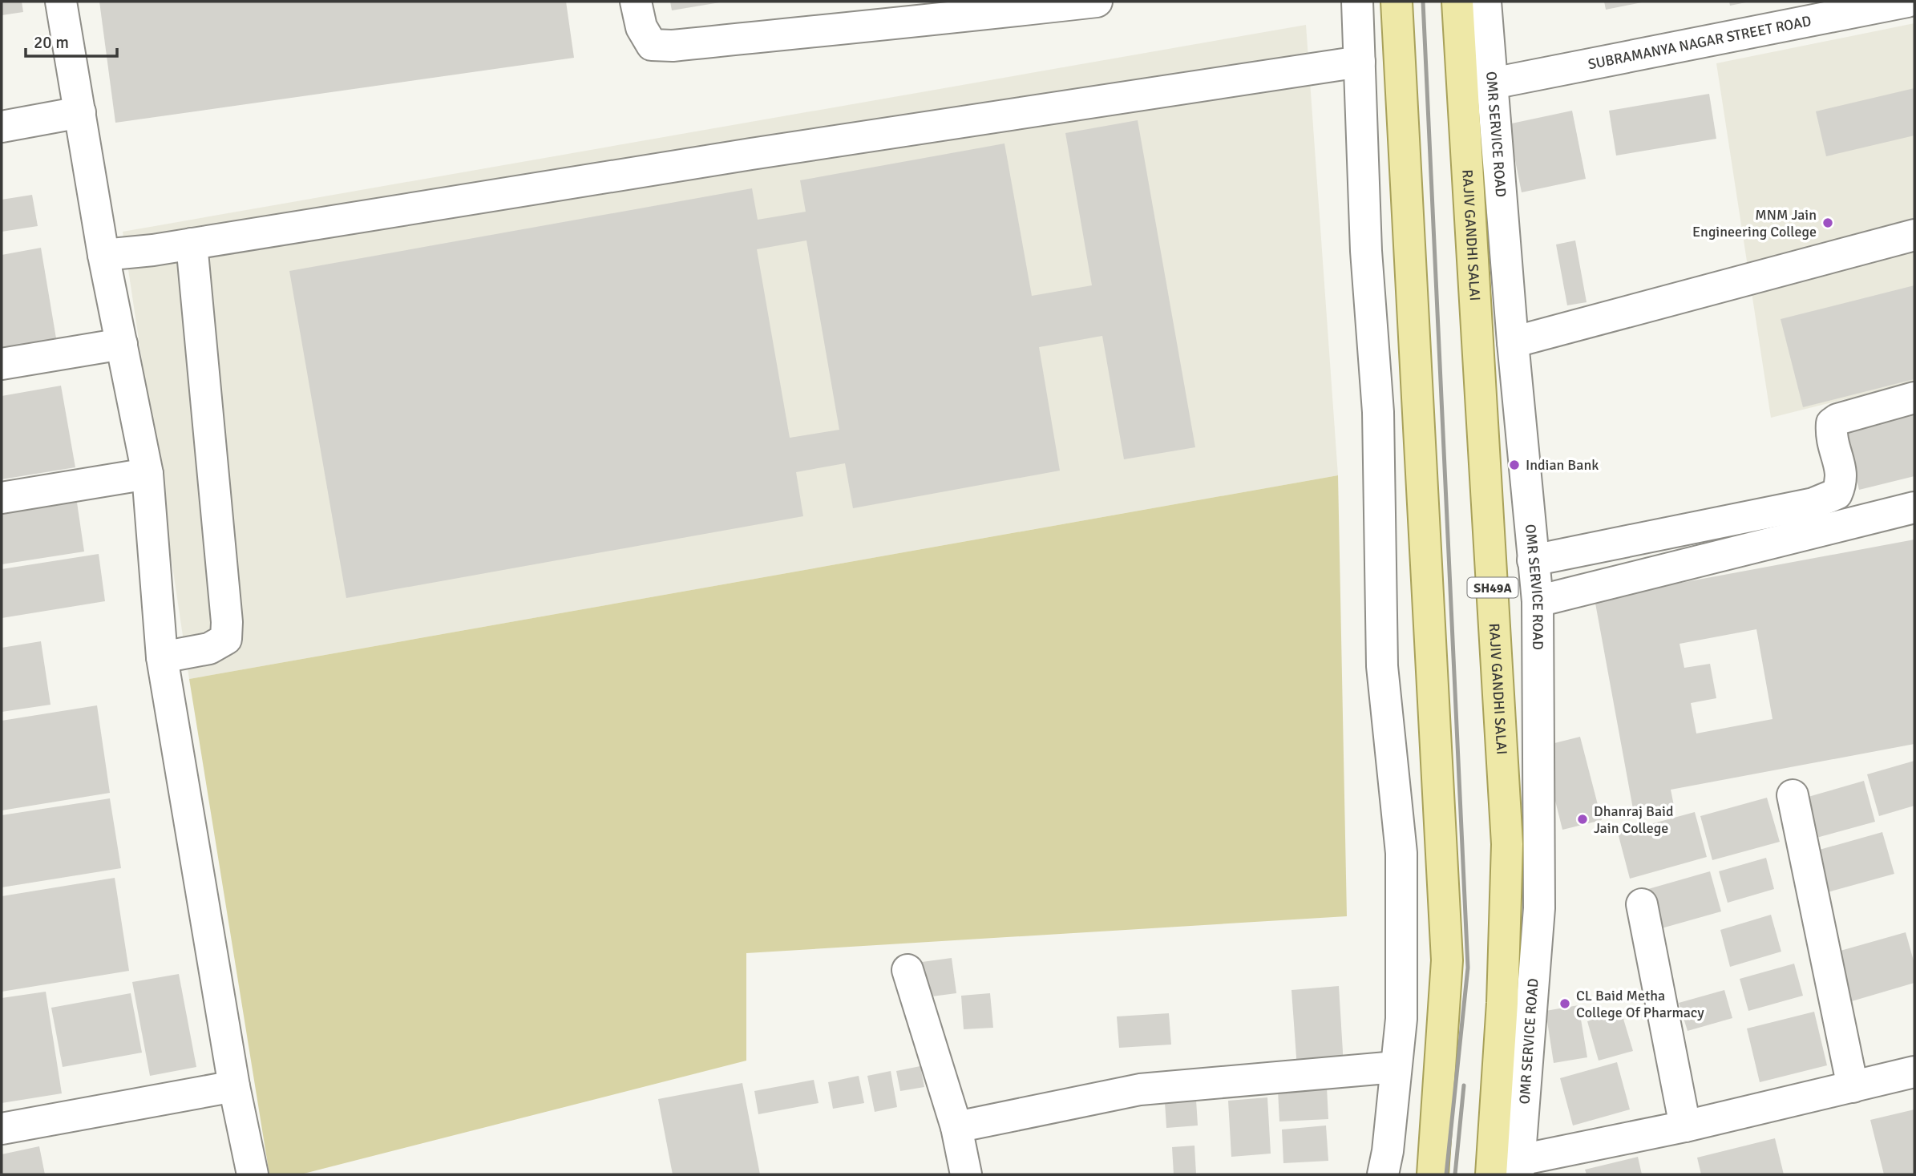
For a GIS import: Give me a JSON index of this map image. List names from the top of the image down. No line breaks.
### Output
{"streets":{"main road":["RAJIV GANDHI SALAI","SH49A"],"street":["SUBRAMANYA NAGAR STREET ROAD","OMR SERVICE ROAD"]},"crossings":[["SUBRAMANYA NAGAR STREET ROAD","OMR SERVICE ROAD"],["SUBRAMANYA NAGAR STREET ROAD","RAJIV GANDHI SALAI"]],"places":["MNM Jain Engineering College","Indian Bank","Dhanraj Baid Jain College","CL Baid Metha College Of Pharmacy"],"scale_bar":"20 m"}
